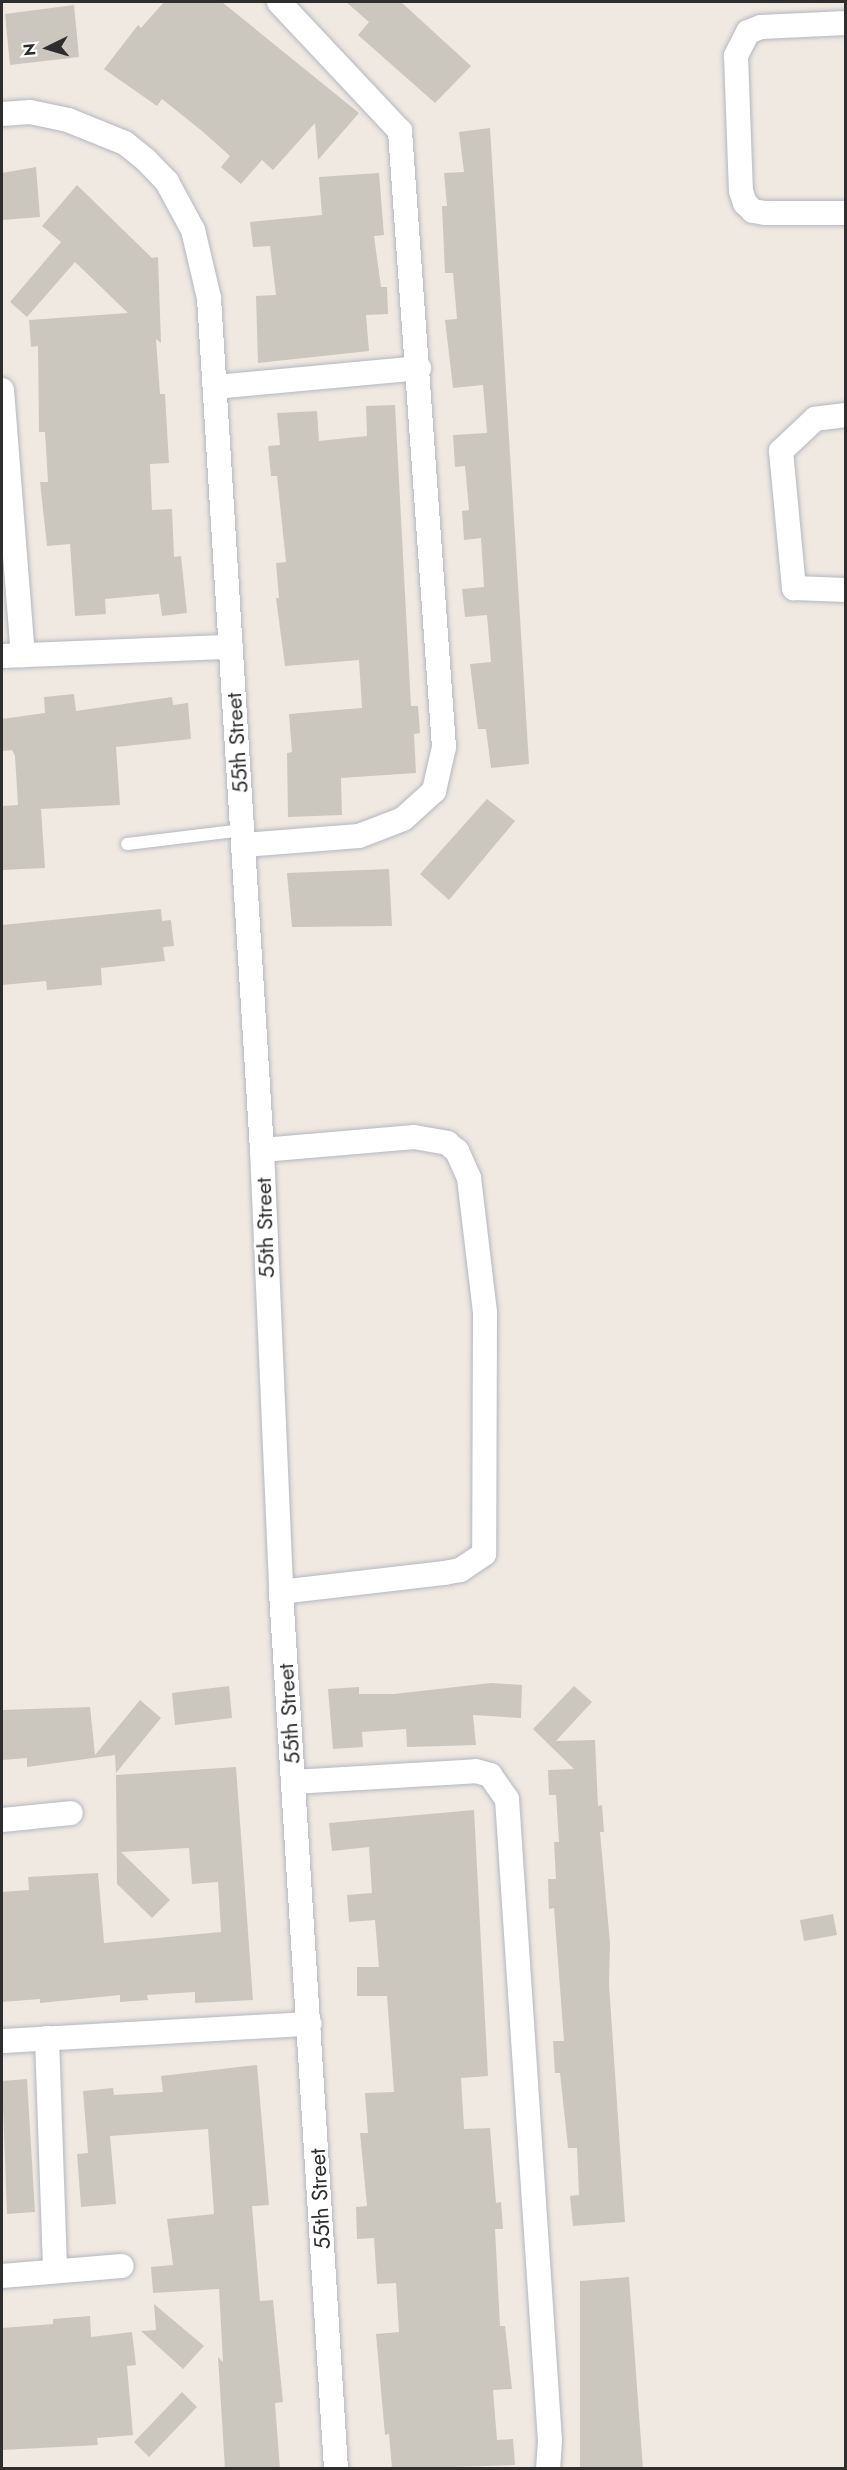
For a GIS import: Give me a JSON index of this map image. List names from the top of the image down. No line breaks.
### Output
{"streets":{"street":["55th Street"]},"north":"left"}
